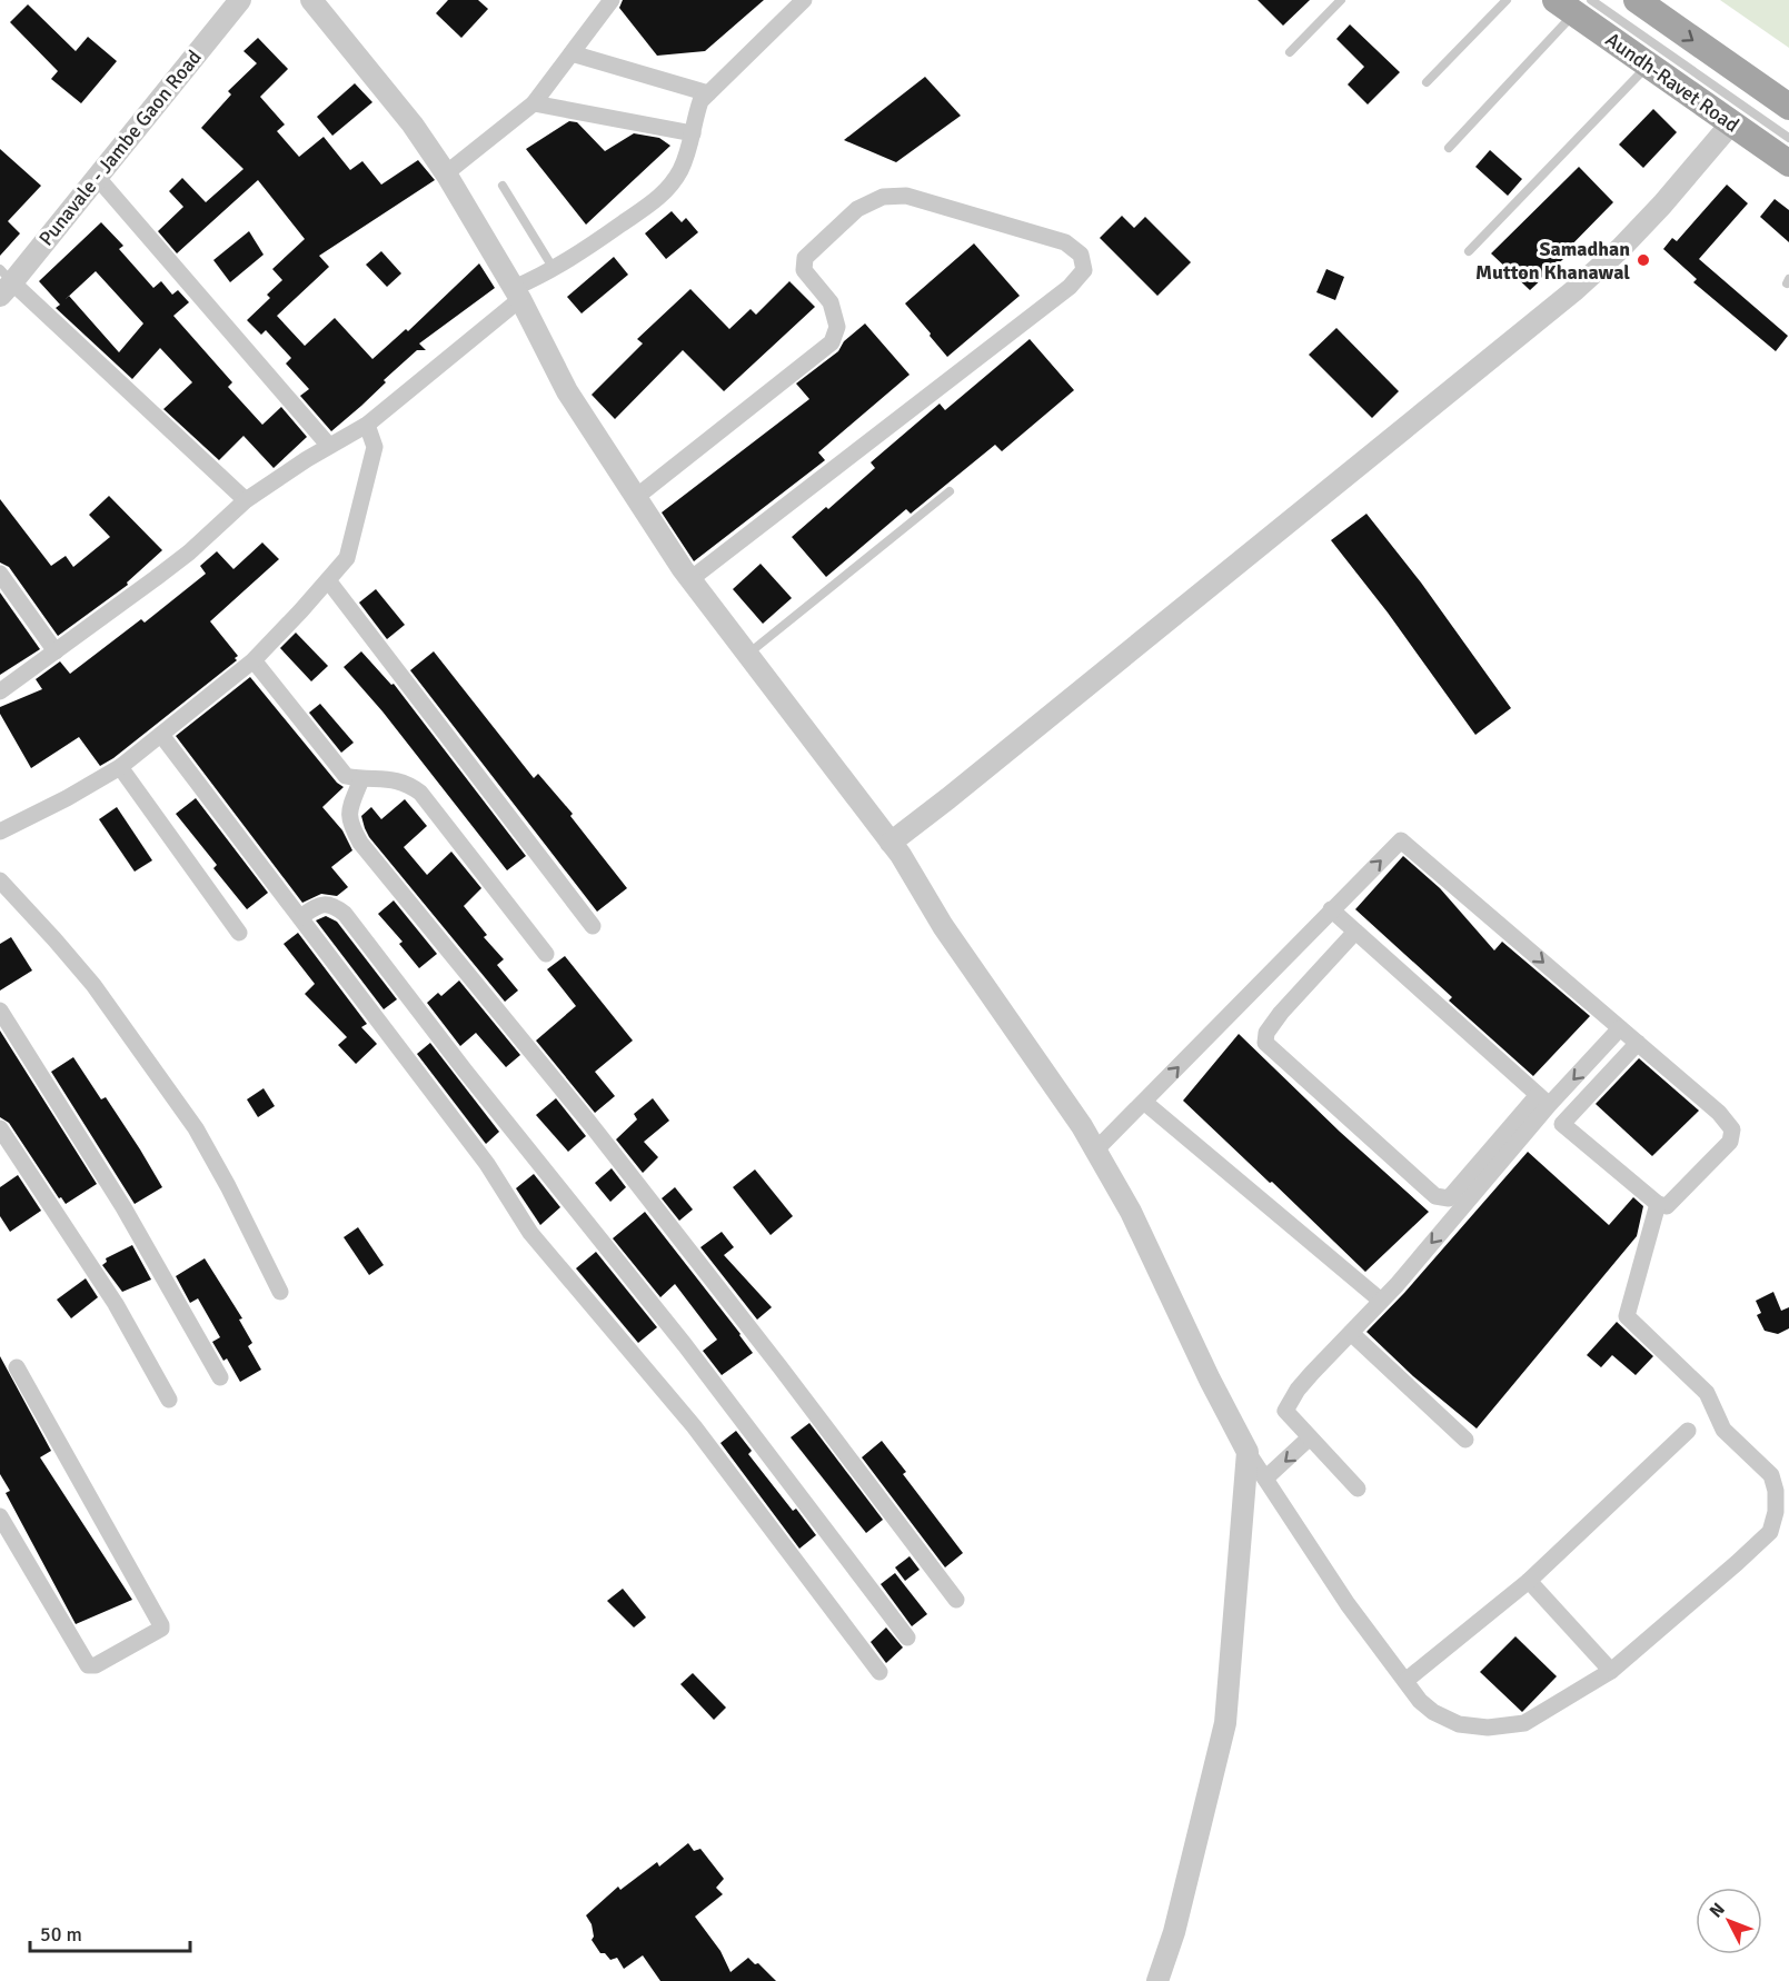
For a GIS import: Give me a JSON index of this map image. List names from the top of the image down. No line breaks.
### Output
{"streets":{"main road":["Aundh-Ravet Road"],"street":["Punavale - Jambe Gaon Road"]},"places":["Samadhan Mutton Khanawal"],"scale_bar":"50 m","north":"top left"}
